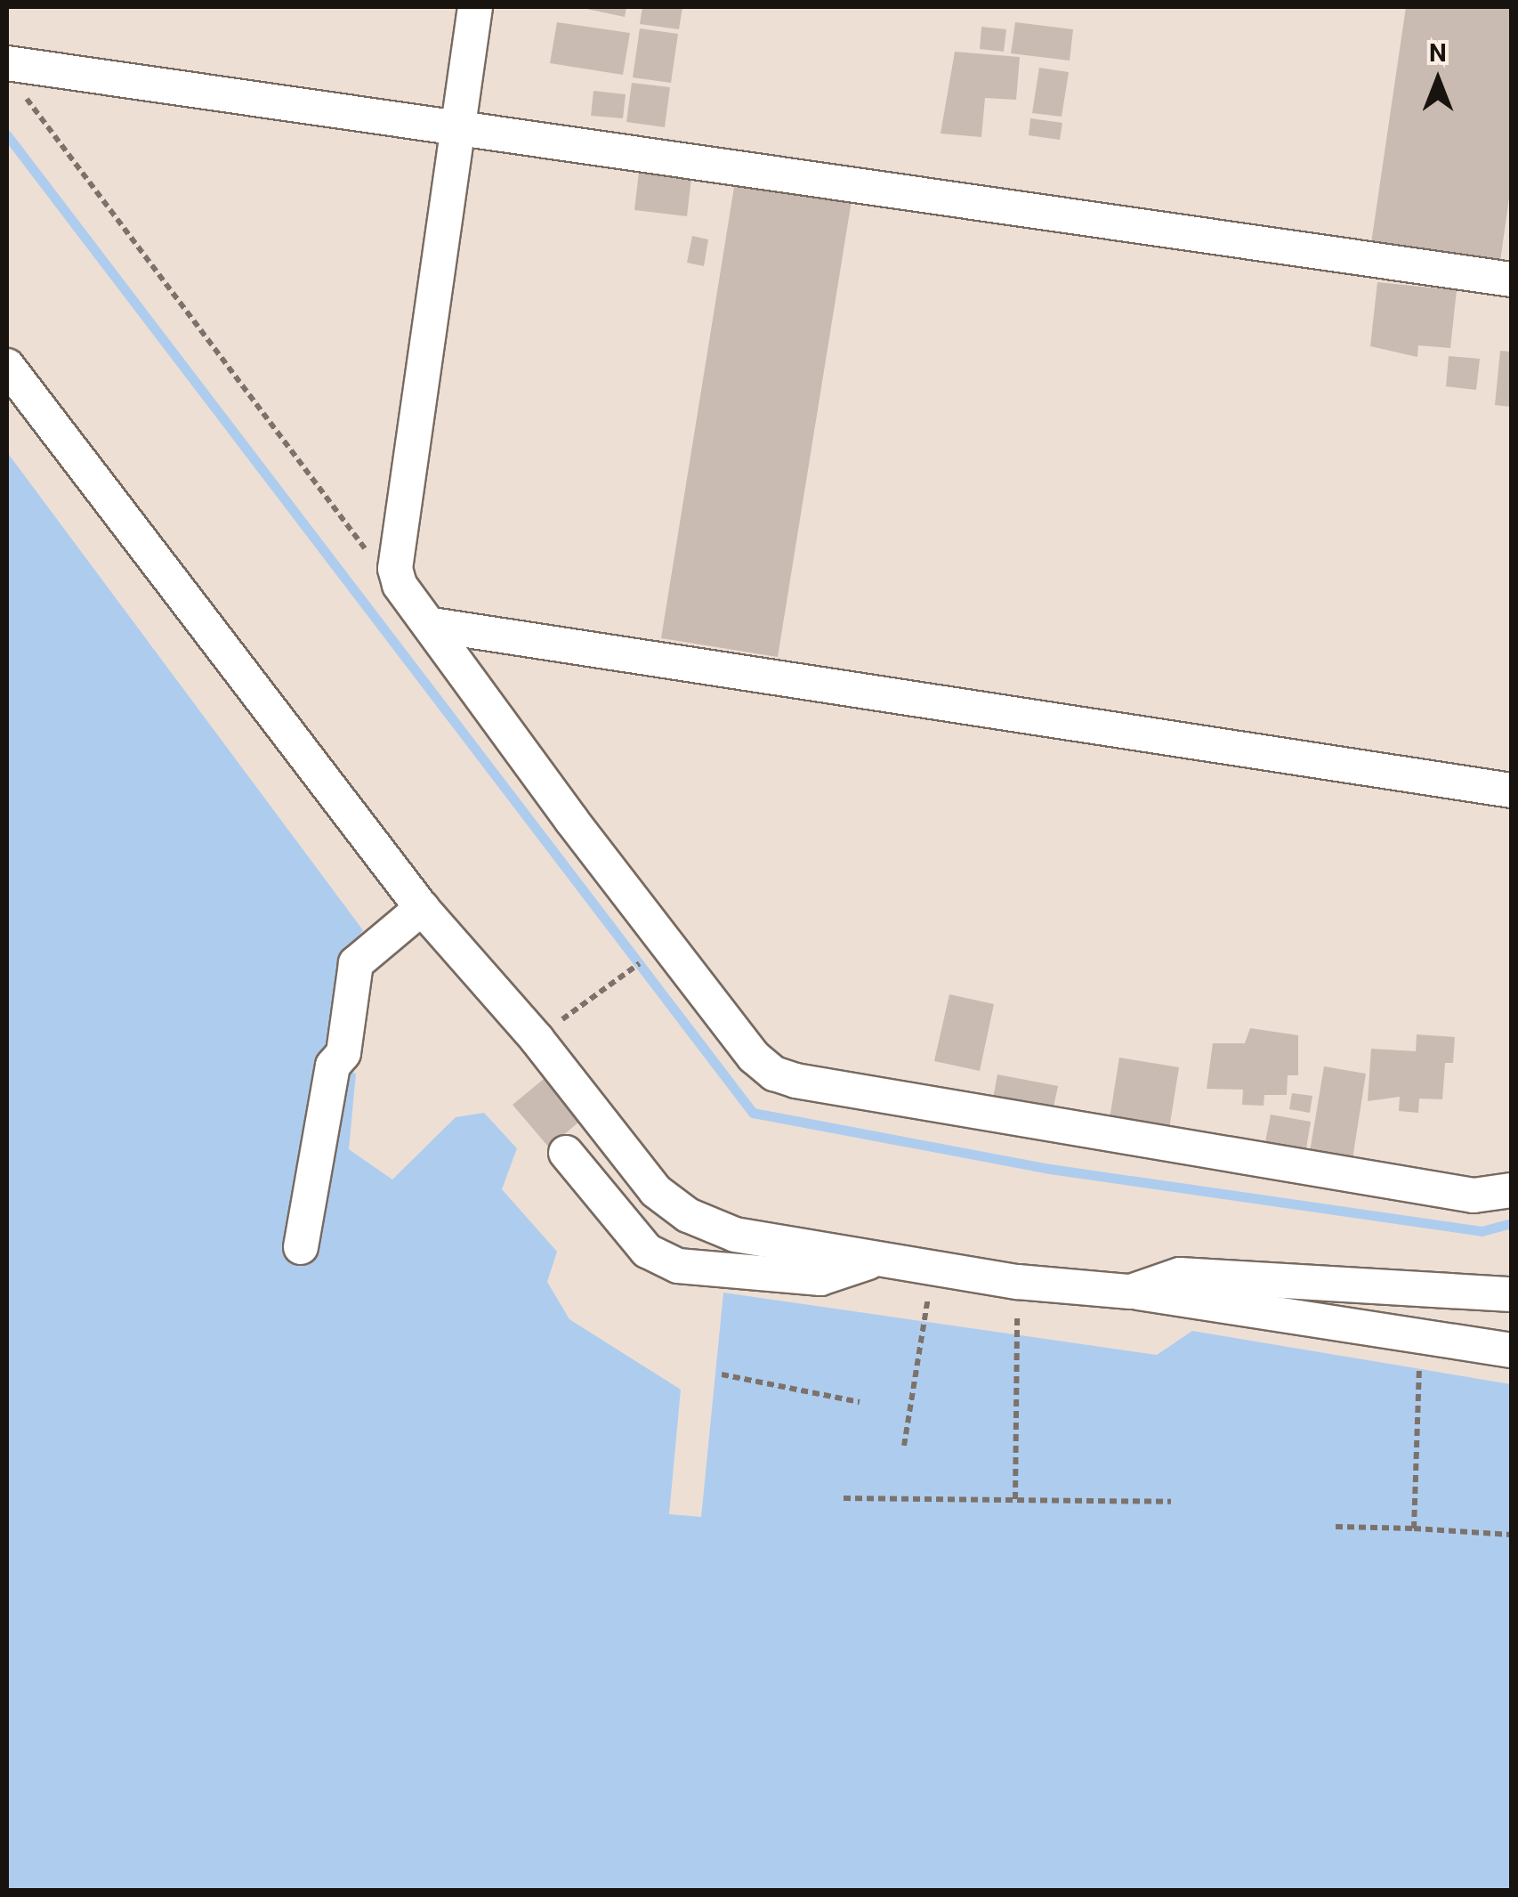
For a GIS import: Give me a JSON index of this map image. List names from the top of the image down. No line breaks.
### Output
{"north":"top"}
